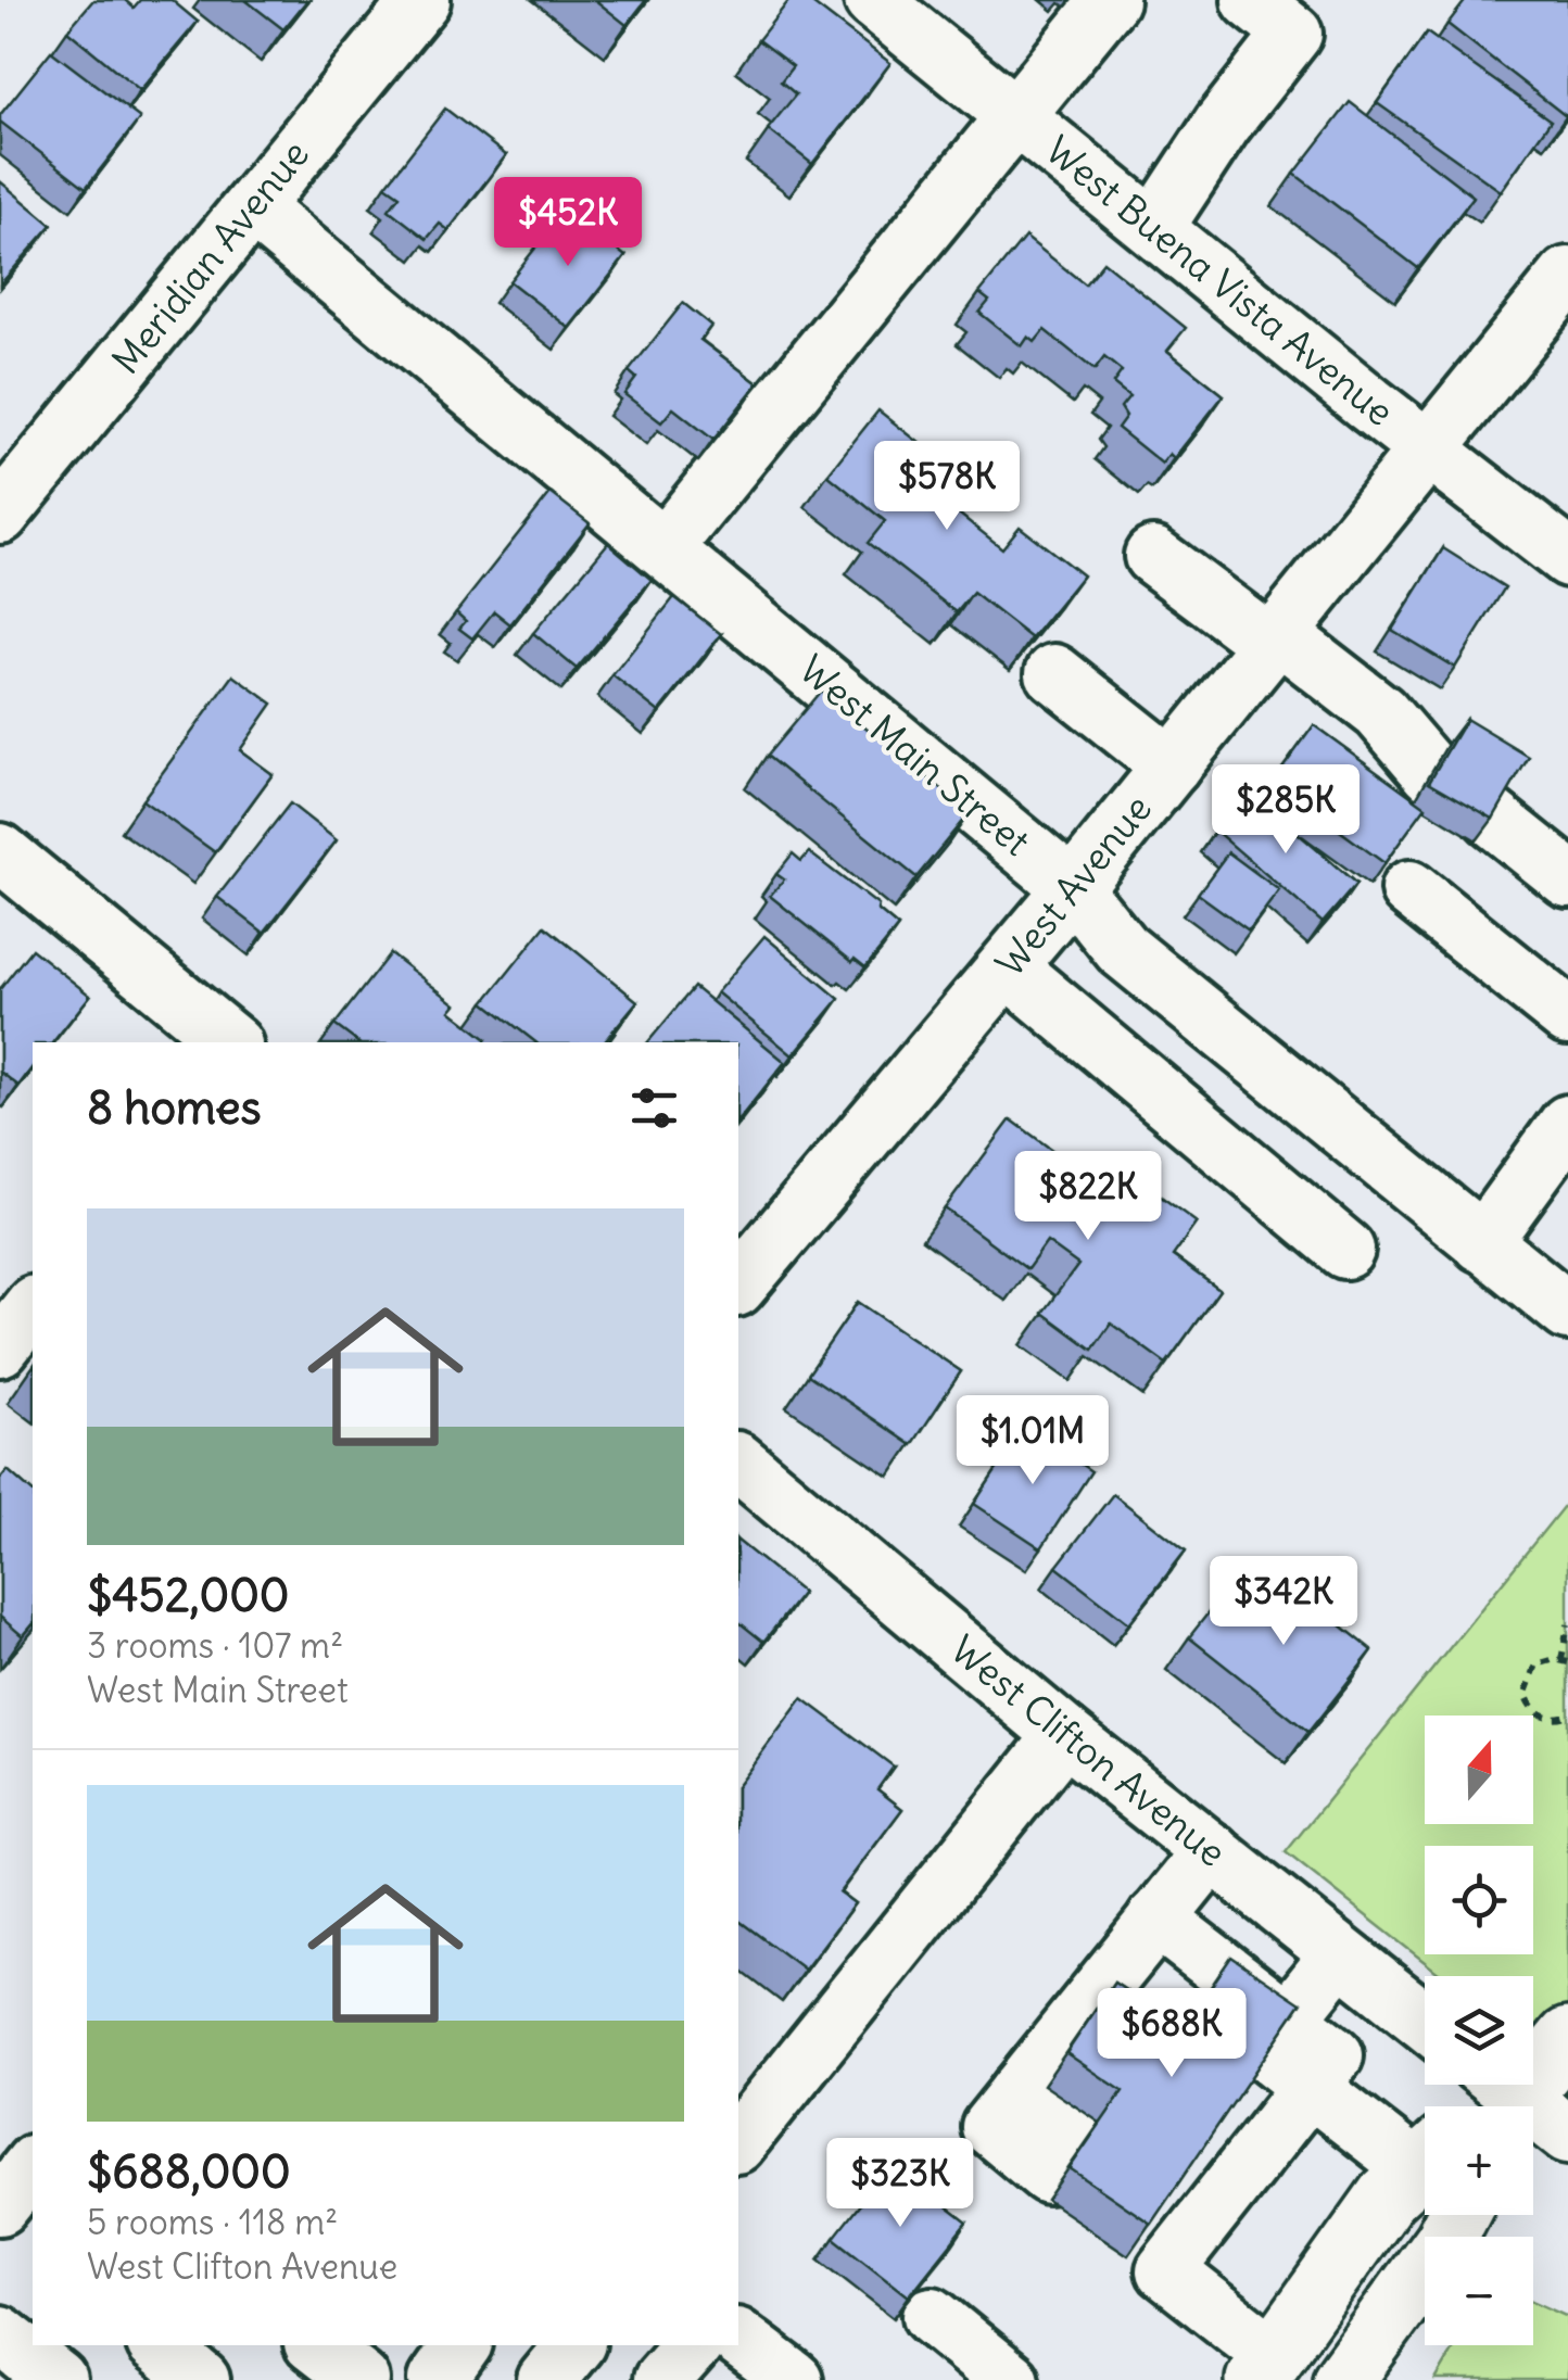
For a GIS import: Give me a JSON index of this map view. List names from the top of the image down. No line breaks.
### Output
{"streets":{"street":["Meridian Avenue","West Buena Vista Avenue","West Main Street","West Avenue","West Clifton Avenue"]},"crossings":[["Meridian Avenue","West Main Street"],["West Buena Vista Avenue","West Avenue"],["West Main Street","West Avenue"]],"north":"top","page":{"price":["$452K","$578K","$285K","$822K","$1.01M","$342K","$688K","$323K"],"heading":"8 homes","list":[{"name":"$452,000","note":"3 rooms · 107 m² · West Main Street"},{"name":"$688,000","note":"5 rooms · 118 m² · West Clifton Avenue"}],"map_buttons":["+","−"]}}
